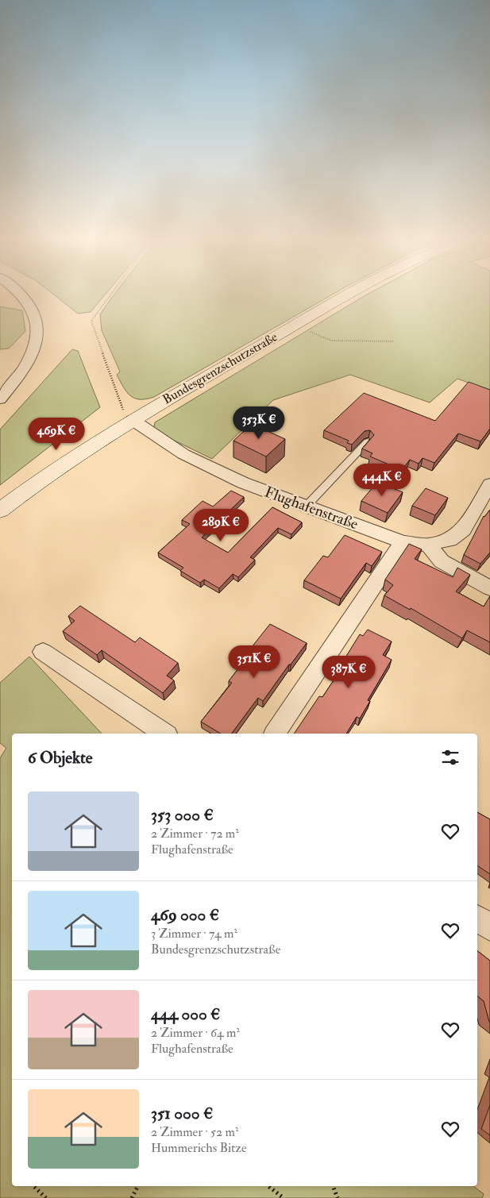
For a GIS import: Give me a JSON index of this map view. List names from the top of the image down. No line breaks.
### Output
{"streets":{"street":["Bundesgrenzschutzstraße","Flughafenstraße"]},"crossings":[["Bundesgrenzschutzstraße","Flughafenstraße"]],"page":{"price":["353K €","469K €","444K €","289K €","351K €","387K €"],"heading":"6 Objekte","list":[{"name":"353 000 €","note":"2 Zimmer · 72 m² · Flughafenstraße"},{"name":"469 000 €","note":"3 Zimmer · 74 m² · Bundesgrenzschutzstraße"},{"name":"444 000 €","note":"2 Zimmer · 64 m² · Flughafenstraße"},{"name":"351 000 €","note":"2 Zimmer · 52 m² · Hummerichs Bitze"}]}}
